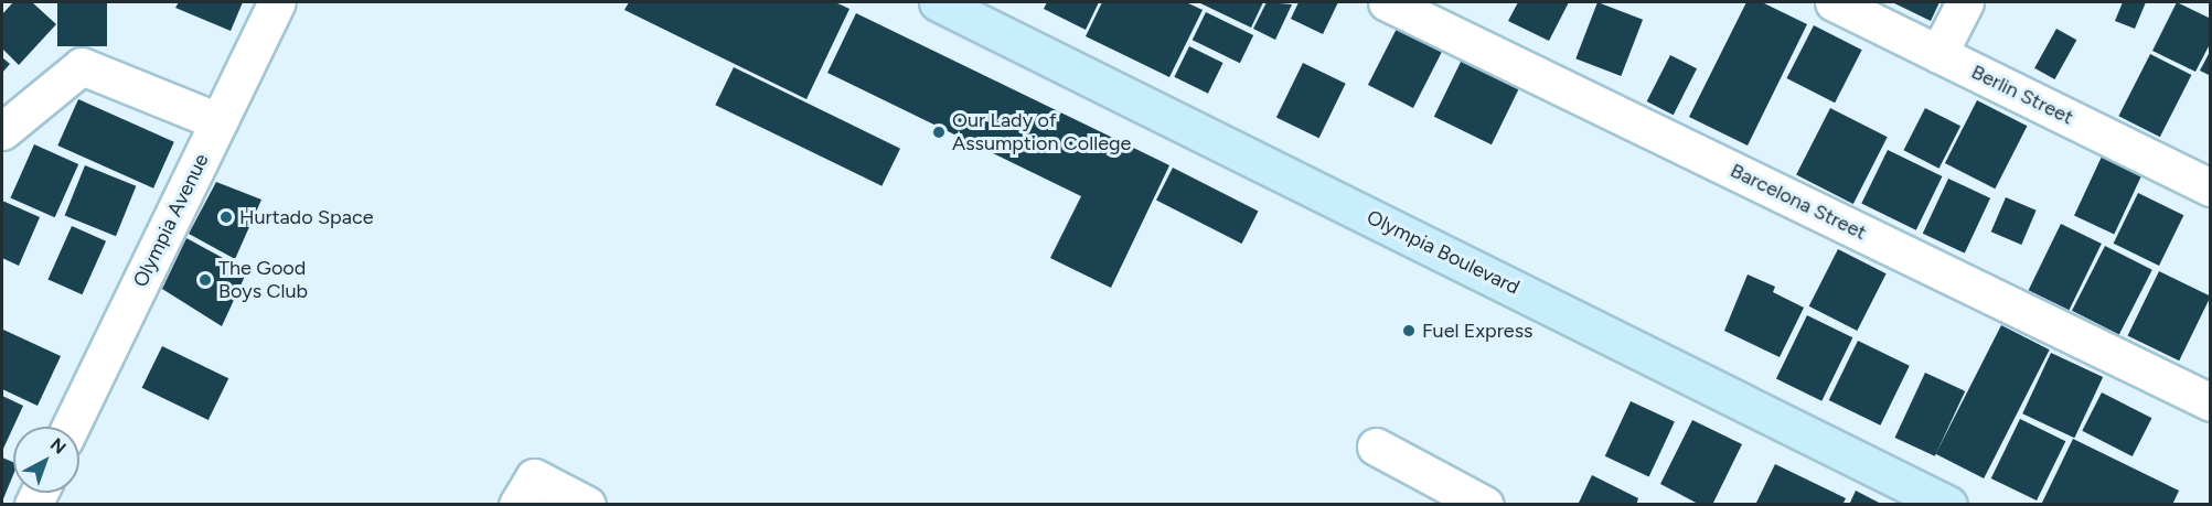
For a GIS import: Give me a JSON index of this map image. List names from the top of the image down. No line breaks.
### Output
{"streets":{"main road":["Olympia Boulevard"],"street":["Berlin Street","Barcelona Street","Olympia Avenue"]},"places":["Our Lady of Assumption College","Hurtado Space","The Good Boys Club","Fuel Express"],"north":"top right"}
